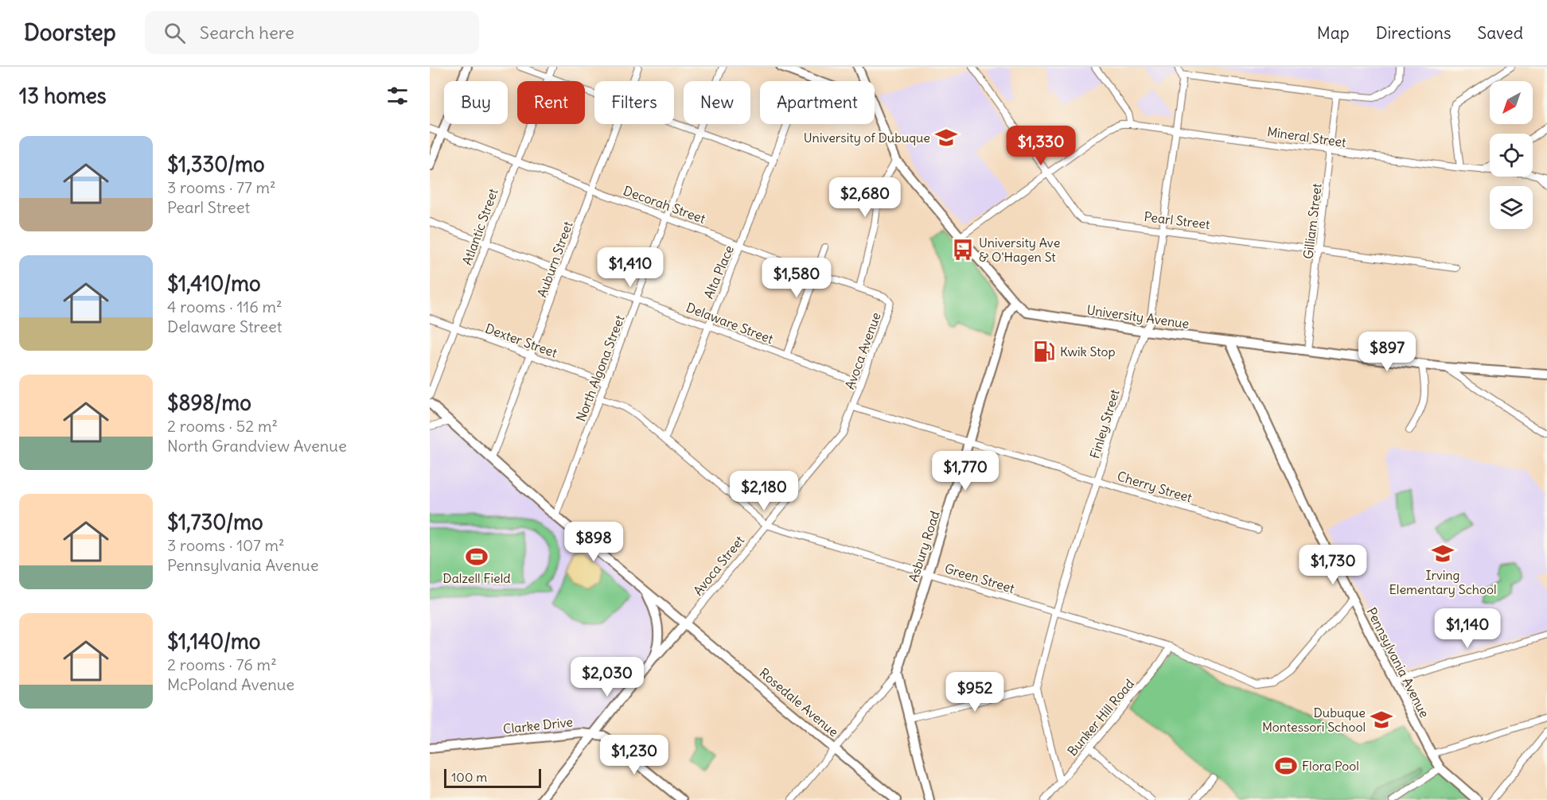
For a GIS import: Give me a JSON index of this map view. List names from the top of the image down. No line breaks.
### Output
{"streets":{"main road":["University Avenue","Asbury Road","Pennsylvania Avenue","Rosedale Avenue","Clarke Drive"],"street":["Mineral Street","Decorah Street","Pearl Street","Gilliam Street","Atlantic Street","Auburn Street","Alta Place","Delaware Street","Dexter Street","Avoca Avenue","North Algona Street","Finley Street","Cherry Street","Avoca Street","Green Street","Bunker Hill Road"]},"crossings":[["Mineral Street","Gilliam Street"],["Mineral Street","Finley Street"],["Decorah Street","Atlantic Street"],["Decorah Street","Auburn Street"],["Decorah Street","Alta Place"],["Decorah Street","Avoca Avenue"],["Decorah Street","North Algona Street"],["Pearl Street","Gilliam Street"],["Pearl Street","Finley Street"],["Gilliam Street","University Avenue"],["Atlantic Street","Delaware Street"],["Atlantic Street","Dexter Street"],["Auburn Street","Delaware Street"],["Auburn Street","Dexter Street"],["Auburn Street","Rosedale Avenue"],["Alta Place","Delaware Street"],["Alta Place","Green Street"],["University Avenue","Finley Street"],["University Avenue","Asbury Road"],["University Avenue","Pennsylvania Avenue"],["Delaware Street","Avoca Avenue"],["Delaware Street","North Algona Street"],["Dexter Street","North Algona Street"],["Avoca Avenue","Cherry Street"],["Avoca Avenue","Avoca Street"],["North Algona Street","Green Street"],["North Algona Street","Rosedale Avenue"],["Finley Street","Cherry Street"],["Finley Street","Green Street"],["Finley Street","Bunker Hill Road"],["Cherry Street","Asbury Road"],["Cherry Street","Avoca Street"],["Asbury Road","Green Street"],["Avoca Street","Green Street"],["Avoca Street","Rosedale Avenue"],["Green Street","Pennsylvania Avenue"],["Green Street","Bunker Hill Road"]],"places":{"school or university":["University of Dubuque","Irving Elementary School","Dubuque Montessori School"],"bus stop":["University Ave & O'Hagen St"],"fuel station":["Kwik Stop"],"sports":["Dalzell Field","Flora Pool"]},"scale_bar":"100 m","north":"bottom left","page":{"header":"Doorstep","search":"Search here","nav":["Map","Directions","Saved"],"heading":"13 homes","chip":["Buy","Rent","Filters","New","Apartment"],"list":[{"name":"$1,330/mo","note":"3 rooms · 77 m² · Pearl Street"},{"name":"$1,410/mo","note":"4 rooms · 116 m² · Delaware Street"},{"name":"$898/mo","note":"2 rooms · 52 m² · North Grandview Avenue"},{"name":"$1,730/mo","note":"3 rooms · 107 m² · Pennsylvania Avenue"},{"name":"$1,140/mo","note":"2 rooms · 76 m² · McPoland Avenue"}],"price":["$1,330","$2,680","$1,410","$1,580","$897","$1,770","$2,180","$898","$1,730","$1,140","$2,030","$952","$1,230"],"scale":"100 m"}}
